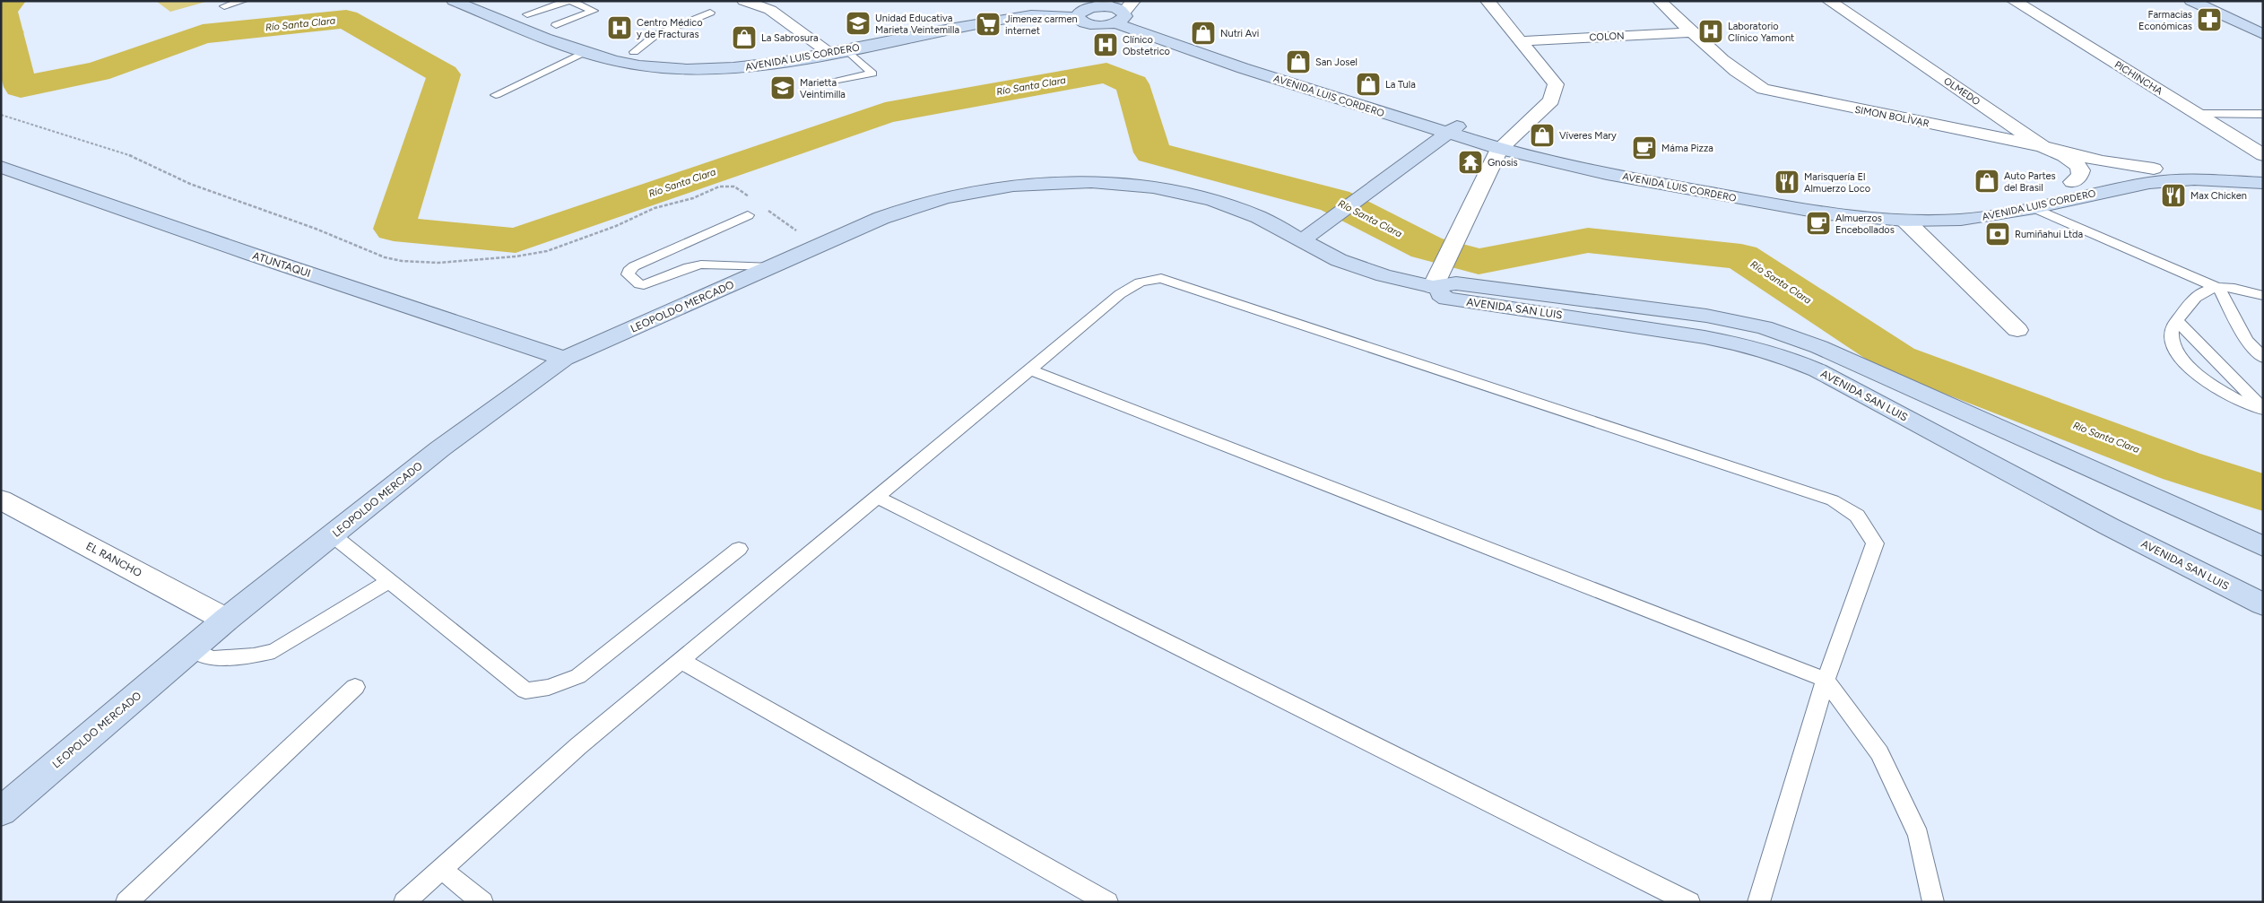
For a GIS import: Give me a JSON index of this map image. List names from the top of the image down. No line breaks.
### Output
{"streets":{"main road":["AVENIDA LUIS CORDERO","ATUNTAQUI","LEOPOLDO MERCADO","AVENIDA SAN LUIS"],"street":["COLON","PICHINCHA","OLMEDO","SIMON BOLÌVAR","EL RANCHO"]},"crossings":[["COLON","SIMON BOLÌVAR"],["AVENIDA LUIS CORDERO","OLMEDO"],["AVENIDA LUIS CORDERO","SIMON BOLÌVAR"],["OLMEDO","SIMON BOLÌVAR"],["ATUNTAQUI","LEOPOLDO MERCADO"],["LEOPOLDO MERCADO","AVENIDA SAN LUIS"],["LEOPOLDO MERCADO","EL RANCHO"]],"water":["Río Santa Clara"],"places":{"pharmacy":["Farmacias Económicas"],"school or university":["Unidad Educativa Marieta Veintemilla","Marietta Veintimilla"],"supermarket":["Jimenez carmen internet"],"hospital":["Centro Médico y de Fracturas","Laboratorio Clínico Yamont","Clínico Obstetrico"],"shop":["Nutri Avi","La Sabrosura","San Josel","La Tula","Víveres Mary","Auto Partes del Brasil"],"cafe":["Máma Pizza","Almuerzos Encebollados"],"temple":["Gnosis"],"restaurant":["Marisquería El Almuerzo Loco","Max Chicken"],"bank":["Rumiñahui Ltda"]}}
